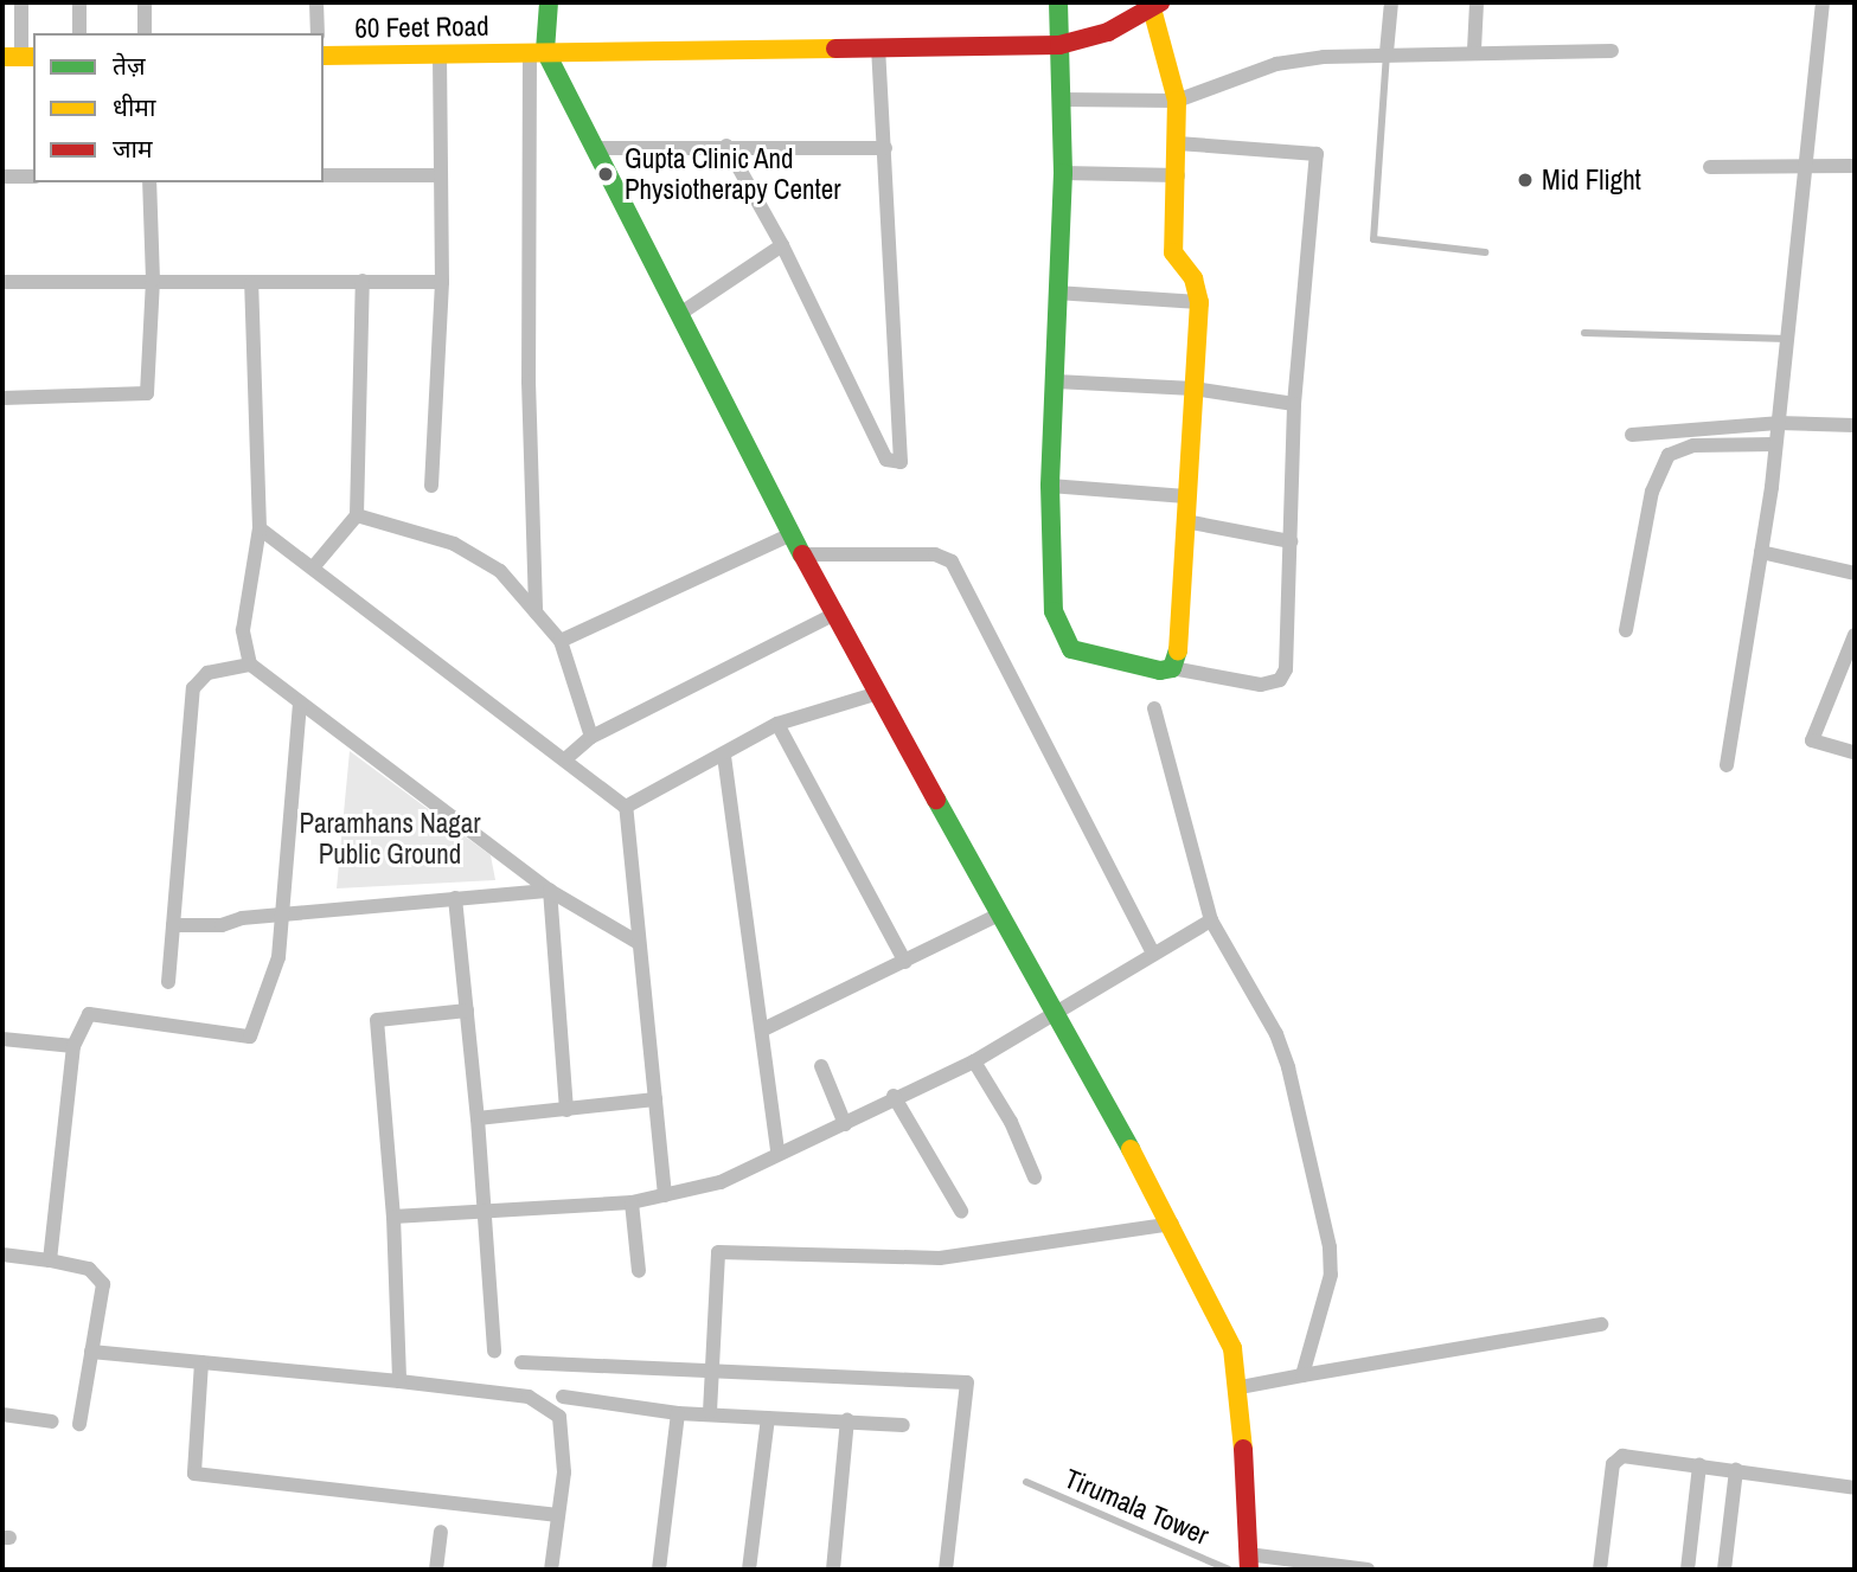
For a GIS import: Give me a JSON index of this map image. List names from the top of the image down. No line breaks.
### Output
{"streets":{"street":["60 Feet Road"],"lane":["Tirumala Tower"]},"parks":["Paramhans Nagar Public Ground"],"places":["Gupta Clinic And Physiotherapy Center","Mid Flight"],"legend":["तेज़","धीमा","जाम"]}
